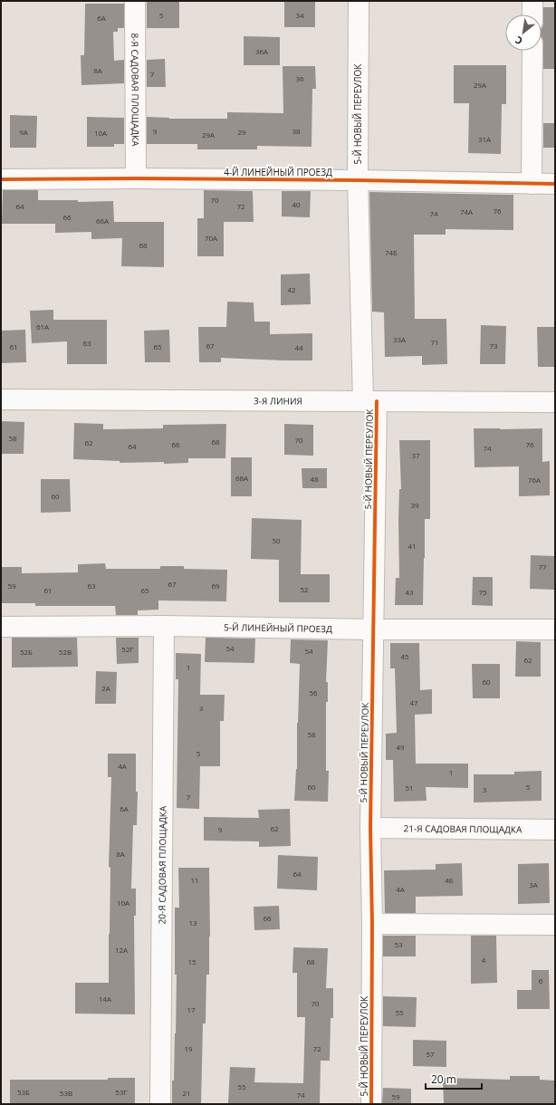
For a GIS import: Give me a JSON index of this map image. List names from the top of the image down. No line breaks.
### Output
{"streets":{"street":["8-Я САДОВАЯ ПЛОЩАДКА","5-Й НОВЫЙ ПЕРЕУЛОК","4-Й ЛИНЕЙНЫЙ ПРОЕЗД","3-Я ЛИНИЯ","5-Й ЛИНЕЙНЫЙ ПРОЕЗД","21-Я САДОВАЯ ПЛОЩАДКА","20-Я САДОВАЯ ПЛОЩАДКА"]},"crossings":[["8-Я САДОВАЯ ПЛОЩАДКА","4-Й ЛИНЕЙНЫЙ ПРОЕЗД"],["5-Й НОВЫЙ ПЕРЕУЛОК","4-Й ЛИНЕЙНЫЙ ПРОЕЗД"],["5-Й НОВЫЙ ПЕРЕУЛОК","3-Я ЛИНИЯ"],["5-Й НОВЫЙ ПЕРЕУЛОК","5-Й ЛИНЕЙНЫЙ ПРОЕЗД"],["5-Й НОВЫЙ ПЕРЕУЛОК","21-Я САДОВАЯ ПЛОЩАДКА"],["5-Й ЛИНЕЙНЫЙ ПРОЕЗД","20-Я САДОВАЯ ПЛОЩАДКА"]],"house_numbers":["5","34","6А","36А","8А","7","36","29А","9","38","9А","29","10А","29А","31А","70","40","64","72","76","74А","74","66","66А","70А","68","74Б","42","61А","33А","71","63","67","73","61","65","44","58","70","68","62","66","76","64","74","37","68А","48","76А","60","39","50","41","77","67","59","63","69","52","61","65","43","75","54","52Г","54","52Б","52В","45","62","1","60","2А","56","47","3","58","49","5","4А","1","60","5","51","3","7","6А","62","9","8А","64","11","4Б","3А","4А","10А","66","13","53","12А","4","15","68","6","14А","70","17","55","19","72","57","55","53Б","53Г","53В","21","74","59"],"scale_bar":"20 m","north":"bottom left"}
